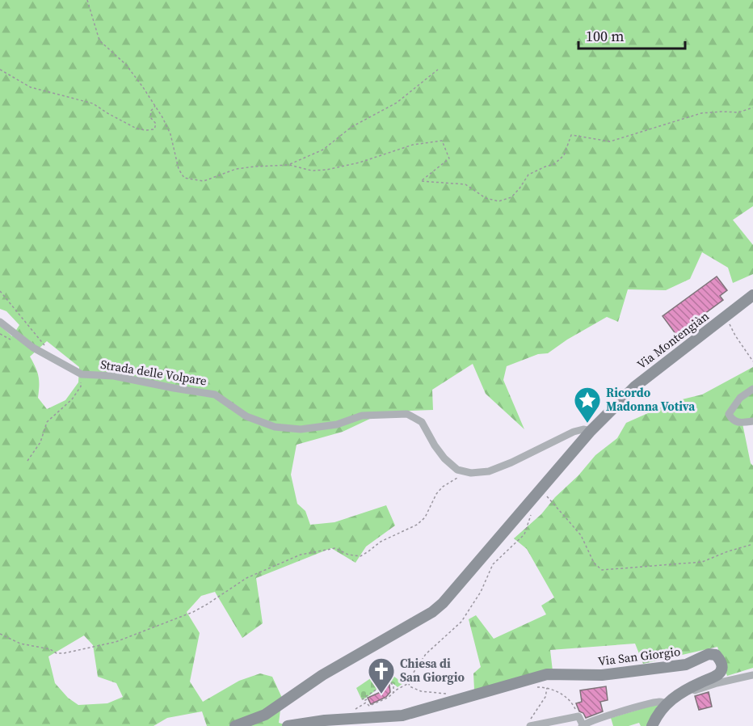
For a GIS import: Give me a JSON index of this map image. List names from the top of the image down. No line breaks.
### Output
{"streets":{"street":["Via Montengiàn","Strada delle Volpare","Via San Giorgio"]},"places":{"place":["Ricordo Madonna Votiva"],"church":["Chiesa di San Giorgio"]},"scale_bar":"100 m"}
